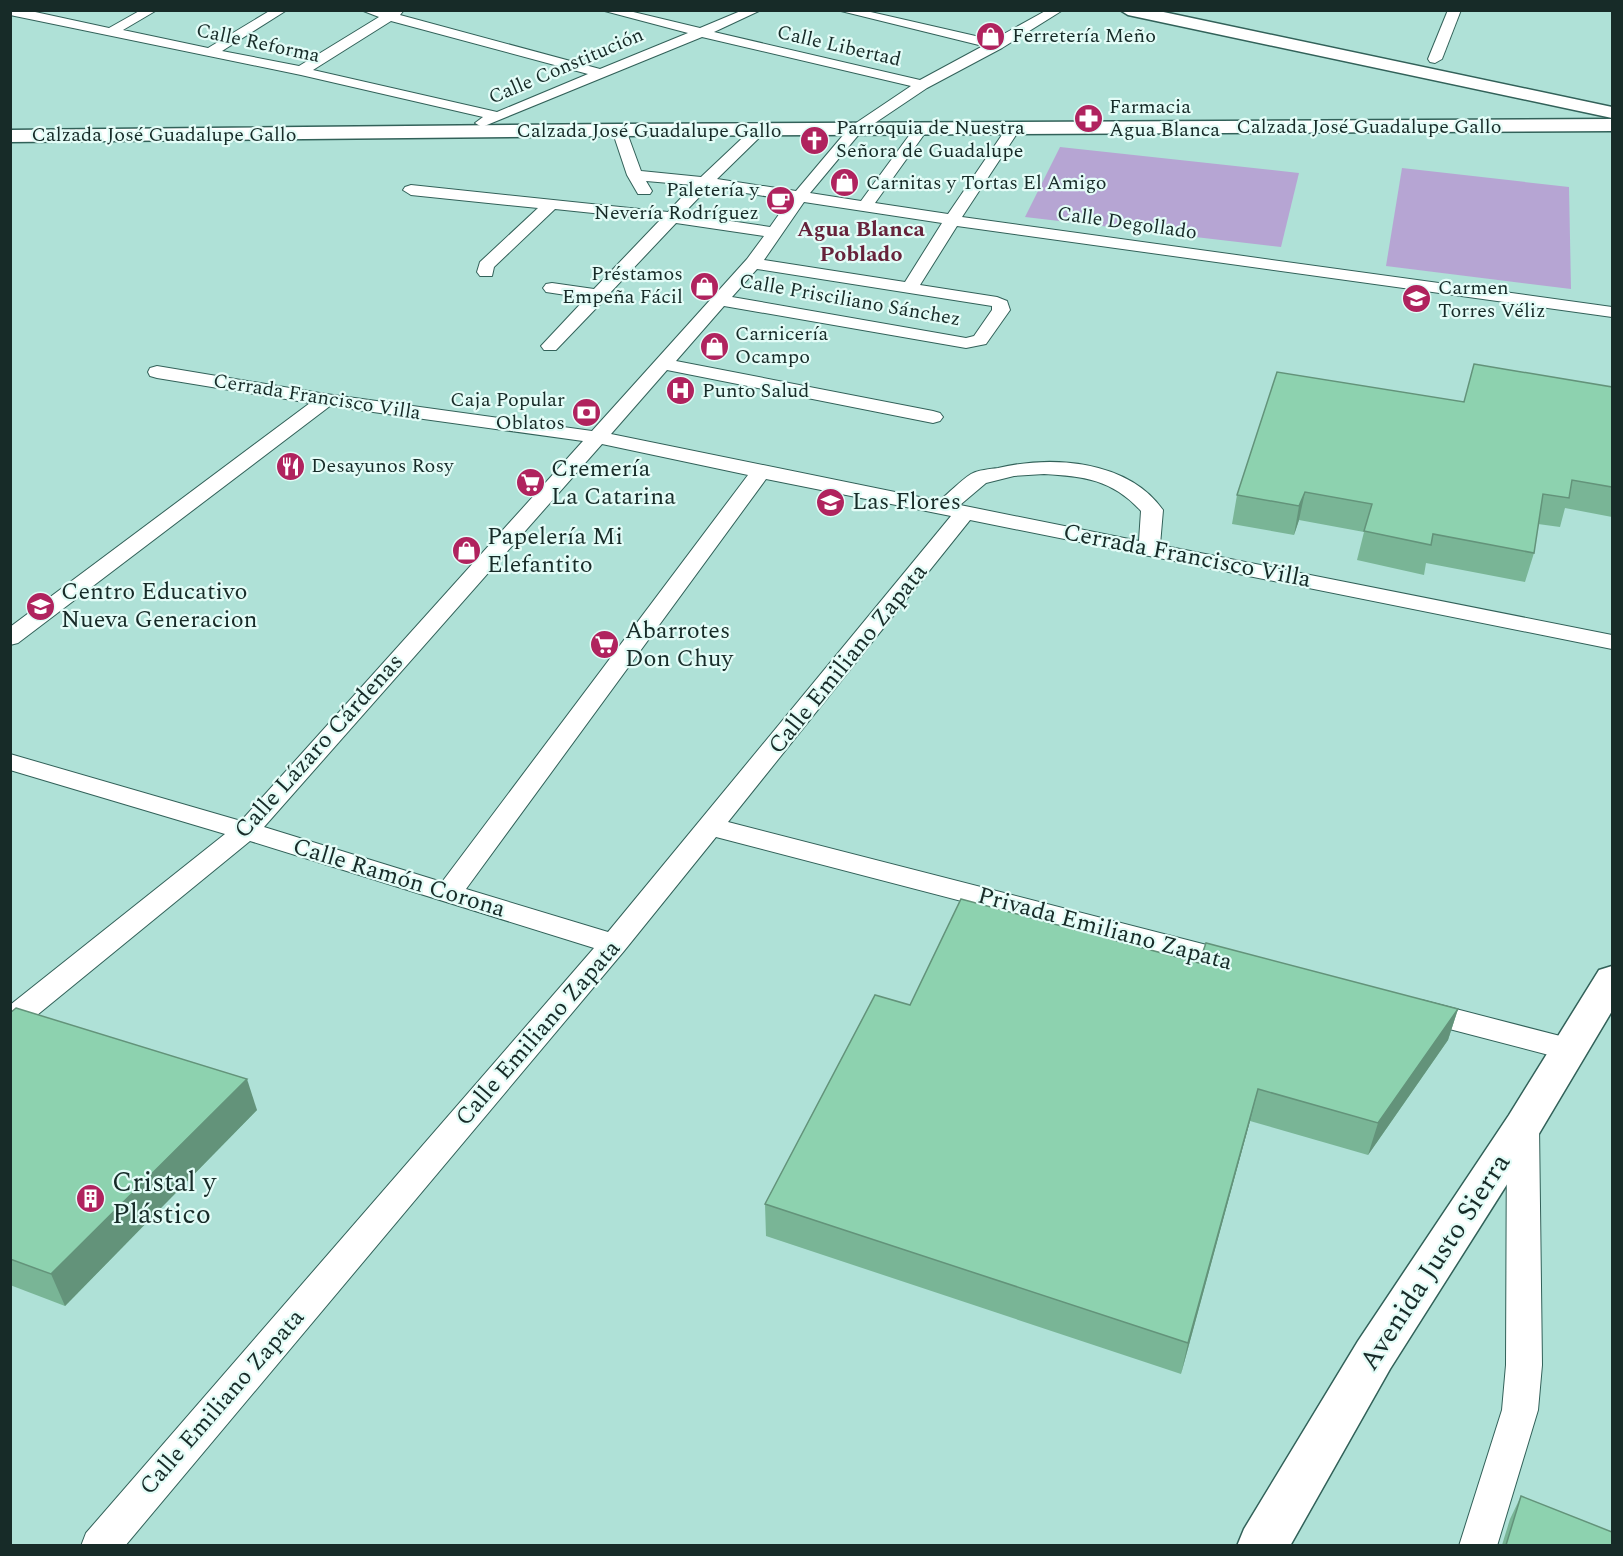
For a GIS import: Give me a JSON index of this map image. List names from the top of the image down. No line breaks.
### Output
{"streets":{"main road":["Calzada José Guadalupe Gallo","Avenida Justo Sierra"],"street":["Calle Reforma","Calle Libertad","Calle Constitución","Calle Degollado","Calle Prisciliano Sánchez","Cerrada Francisco Villa","Calle Emiliano Zapata","Calle Lázaro Cárdenas","Calle Ramón Corona","Privada Emiliano Zapata"]},"crossings":[["Calle Reforma","Calle Constitución"],["Calle Libertad","Calle Constitución"],["Calle Libertad","Calle Lázaro Cárdenas"],["Calle Constitución","Calzada José Guadalupe Gallo"],["Calzada José Guadalupe Gallo","Calle Lázaro Cárdenas"],["Calle Degollado","Calle Lázaro Cárdenas"],["Calle Prisciliano Sánchez","Calle Lázaro Cárdenas"],["Cerrada Francisco Villa","Calle Emiliano Zapata"],["Cerrada Francisco Villa","Calle Lázaro Cárdenas"],["Calle Emiliano Zapata","Calle Ramón Corona"],["Calle Emiliano Zapata","Privada Emiliano Zapata"],["Calle Lázaro Cárdenas","Calle Ramón Corona"]],"districts":["Agua Blanca Poblado"],"places":{"shop":["Ferretería Meño","Carnitas y Tortas El Amigo","Préstamos Empeña Fácil","Carnicería Ocampo","Papelería Mi Elefantito"],"pharmacy":["Farmacia Agua Blanca"],"church":["Parroquia de Nuestra Señora de Guadalupe"],"cafe":["Paletería y Nevería Rodríguez"],"school or university":["Carmen Torres Véliz","Las Flores","Centro Educativo Nueva Generacion"],"hospital":["Punto Salud"],"bank":["Caja Popular Oblatos"],"restaurant":["Desayunos Rosy"],"supermarket":["Cremería La Catarina","Abarrotes Don Chuy"],"building":["Cristal y Plástico"]}}
